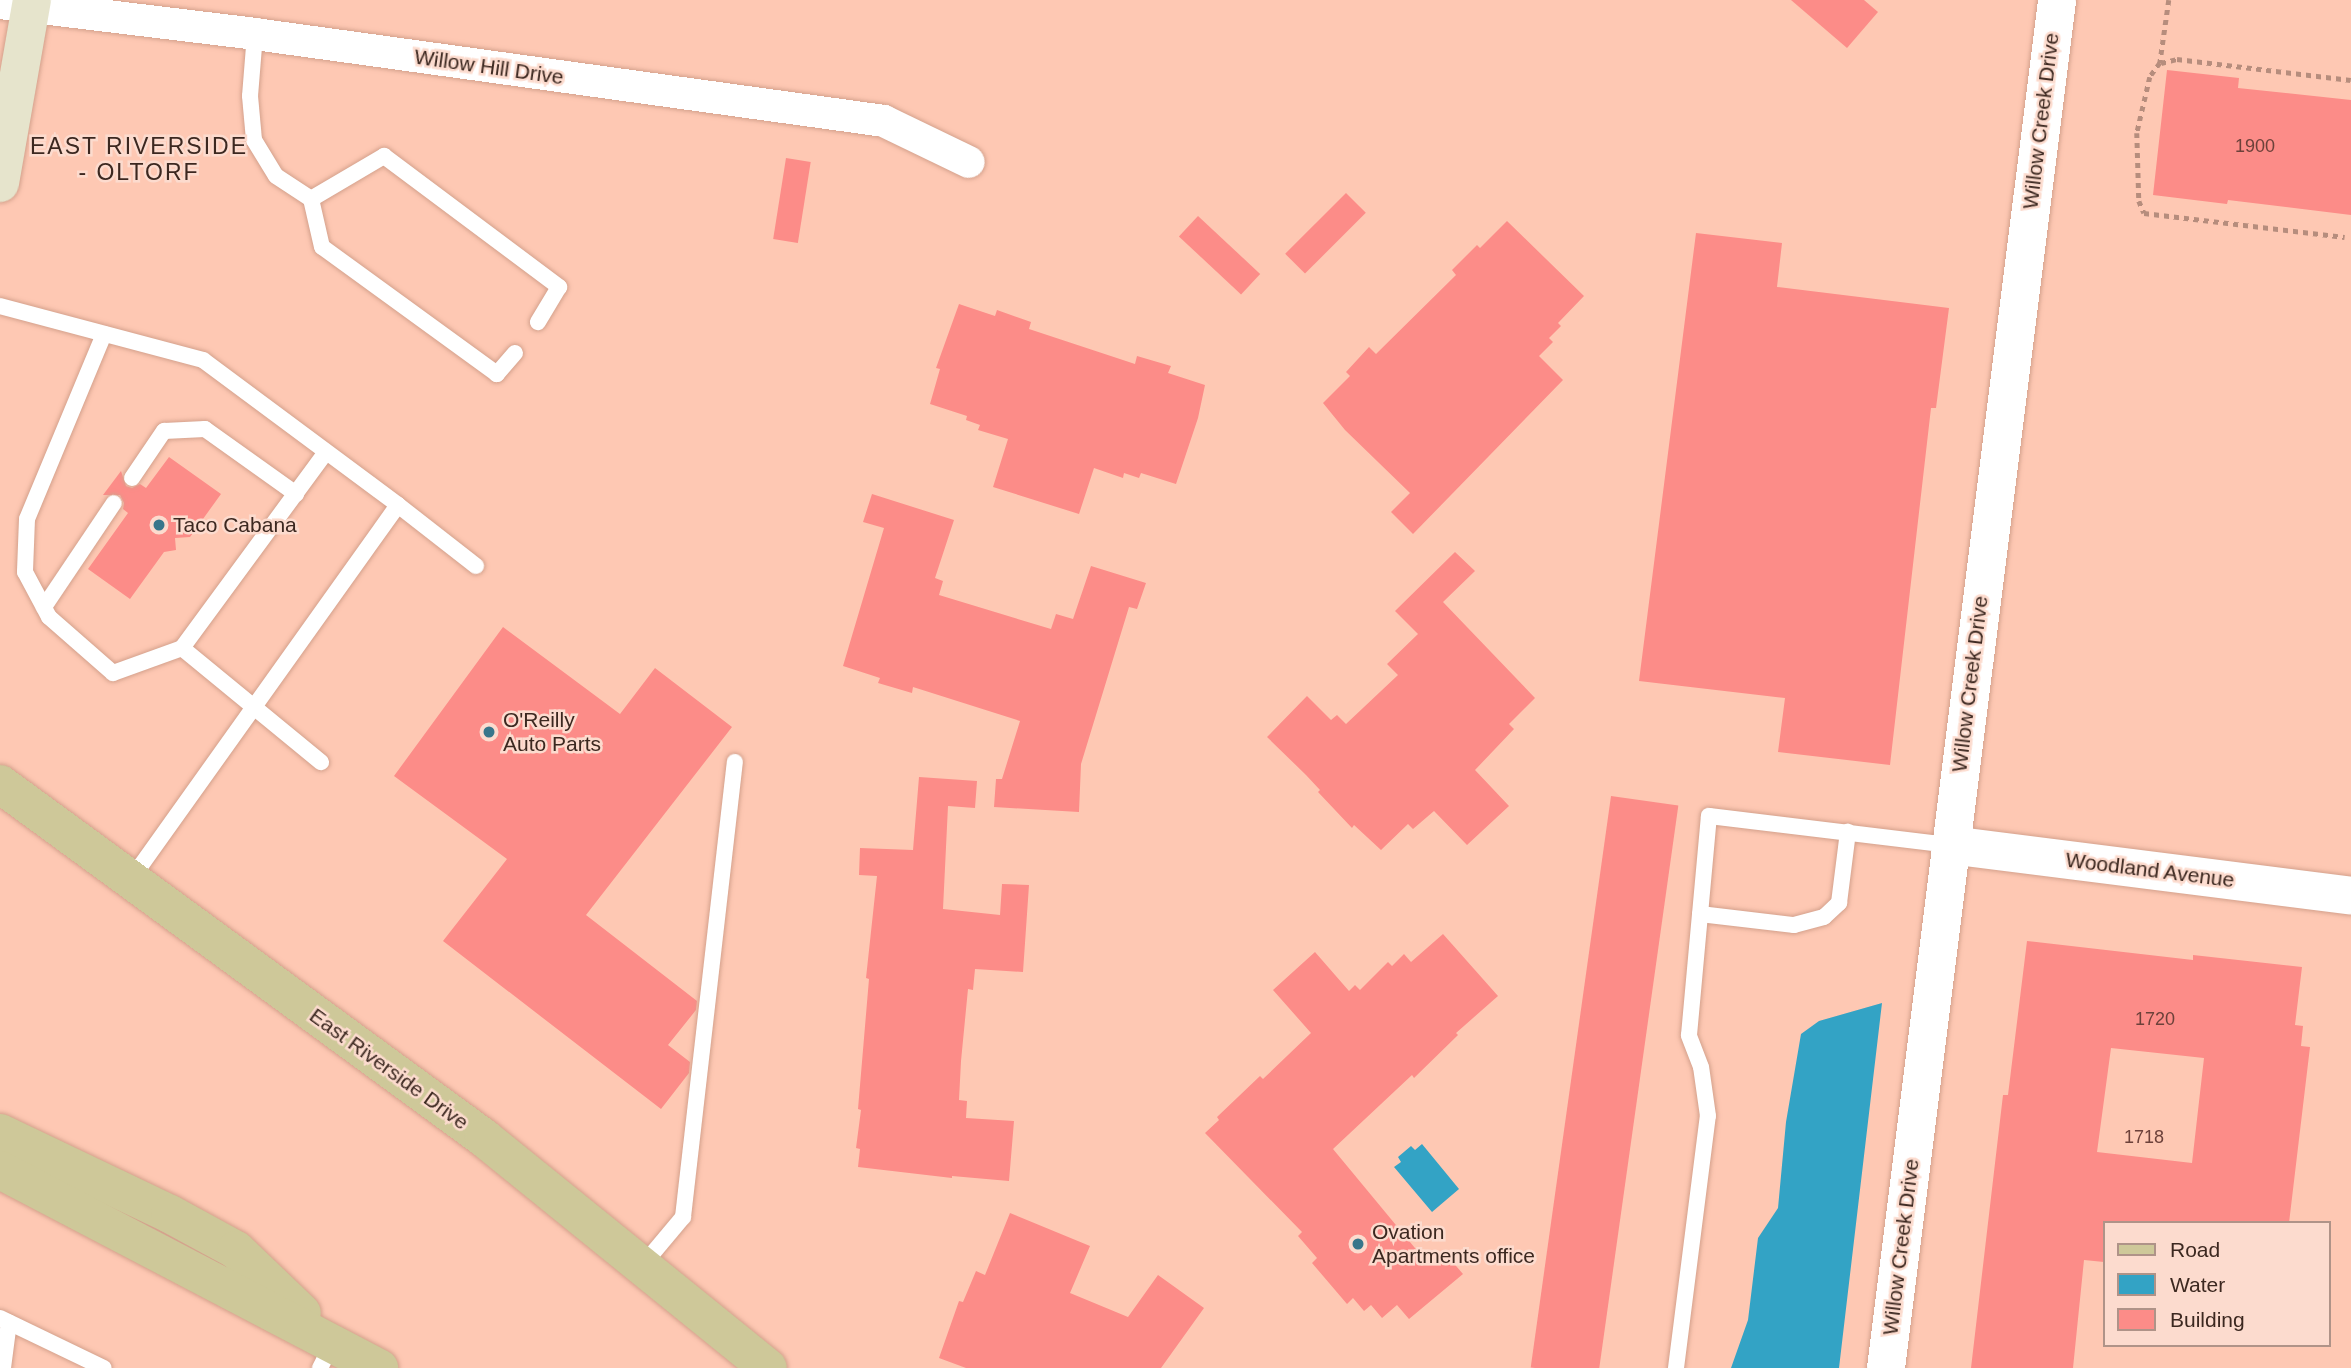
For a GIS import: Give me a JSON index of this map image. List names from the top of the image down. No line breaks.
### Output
{"streets":{"main road":["East Riverside Drive"],"street":["Willow Hill Drive","Willow Creek Drive","Woodland Avenue"]},"crossings":[["Willow Creek Drive","Woodland Avenue"]],"districts":["EAST RIVERSIDE - OLTORF"],"places":["Taco Cabana","O'Reilly Auto Parts","Ovation Apartments office"],"house_numbers":["1900","1720","1718"],"legend":["Road","Water","Building"]}
